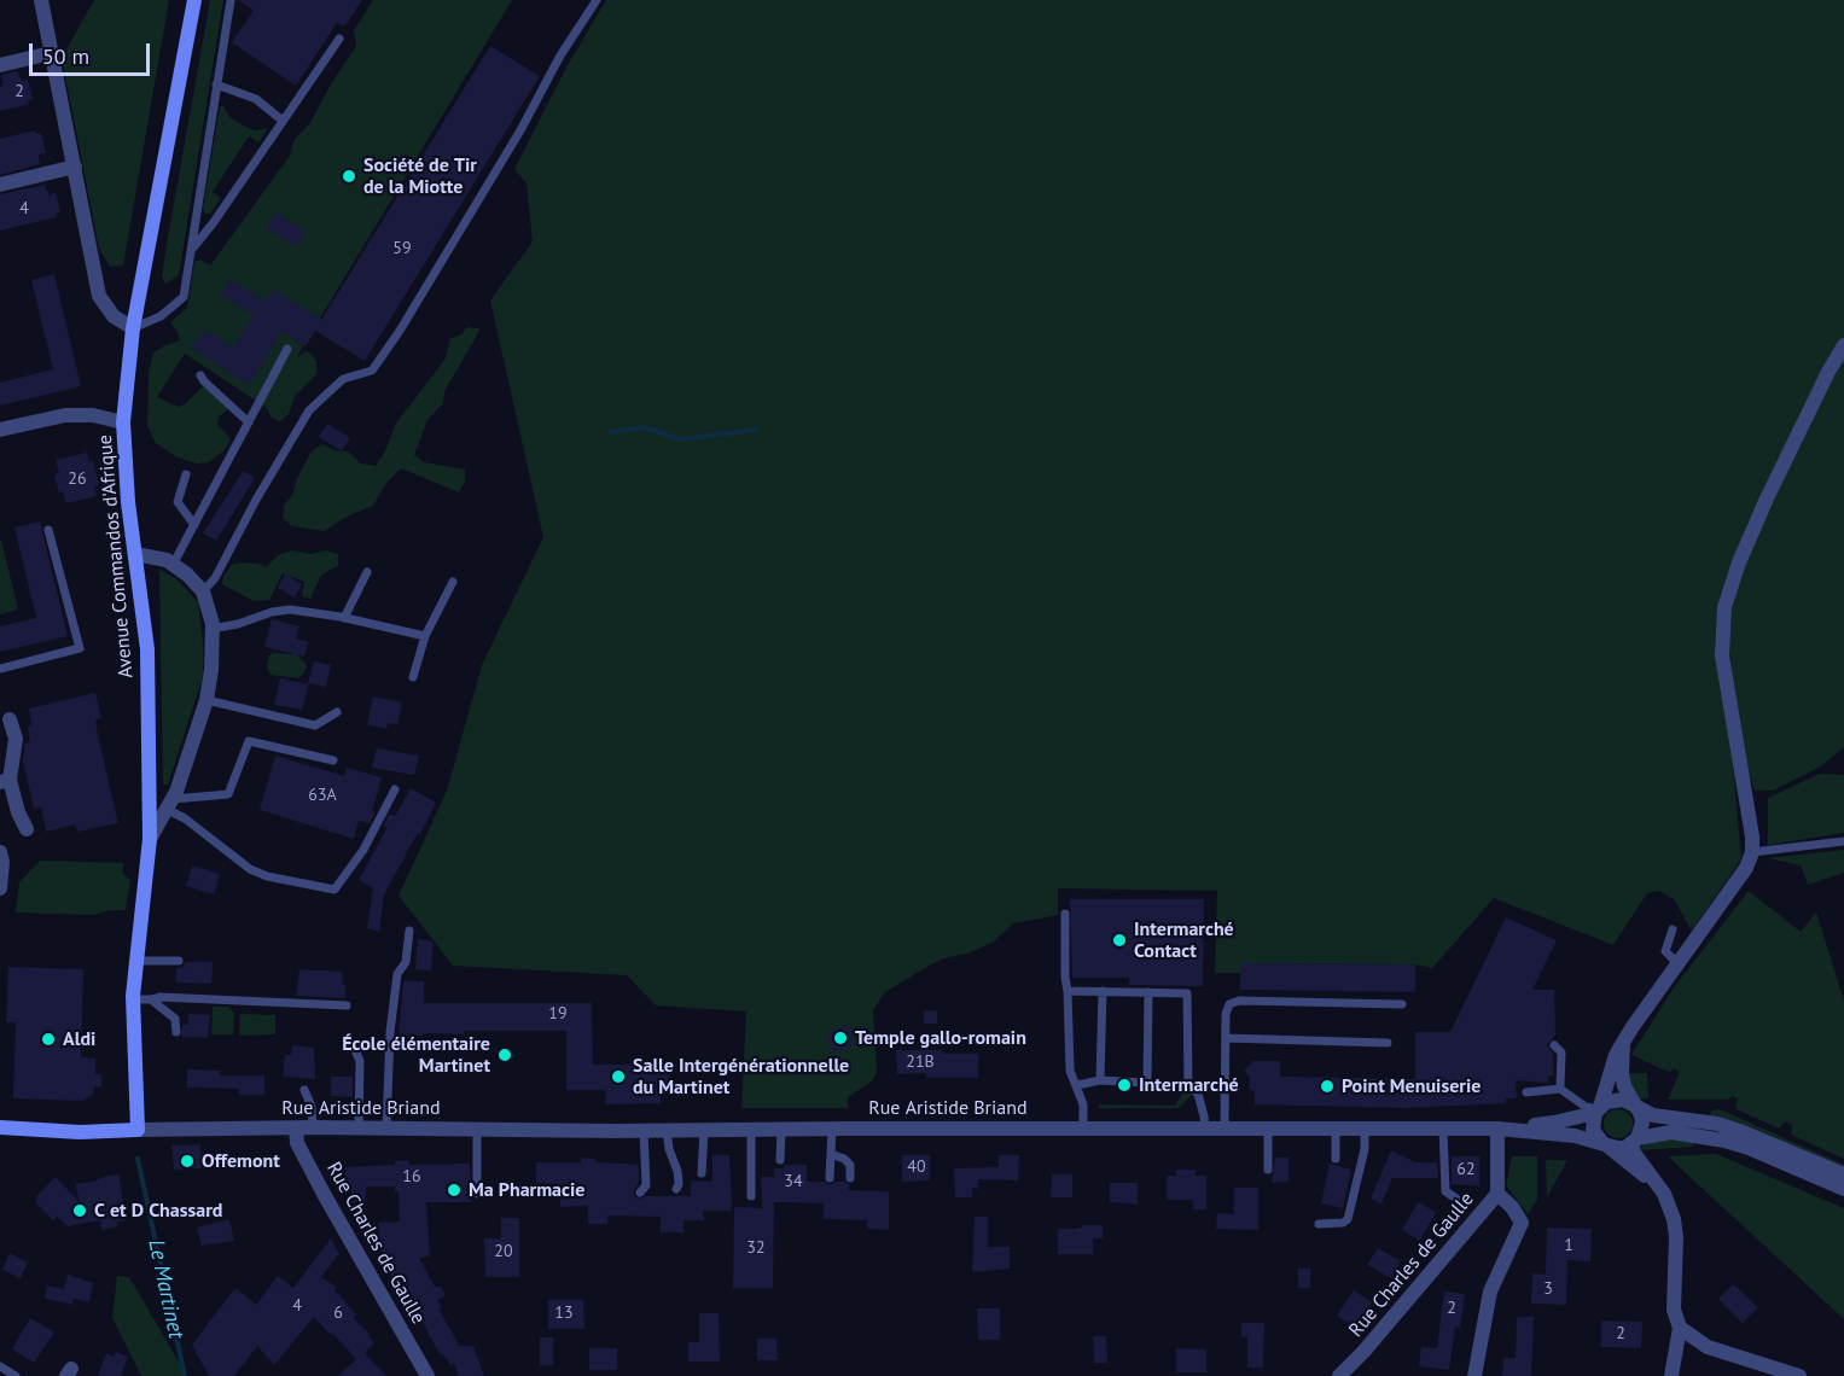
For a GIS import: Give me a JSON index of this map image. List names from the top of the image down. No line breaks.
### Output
{"streets":{"main road":["Avenue Commandos d'Afrique"],"street":["Rue Aristide Briand","Rue Charles de Gaulle"]},"crossings":[["Avenue Commandos d'Afrique","Rue Aristide Briand"],["Rue Aristide Briand","Rue Charles de Gaulle"]],"water":["Le Martinet"],"places":["Société de Tir de la Miotte","Intermarché Contact","Temple gallo-romain","Aldi","École élémentaire Martinet","Salle Intergénérationnelle du Martinet","Intermarché","Point Menuiserie","Offemont","Ma Pharmacie","C et D Chassard"],"house_numbers":["2","4","59","26","63A","19","21B","40","62","16","34","1","32","20","3","4","2","6","13","2"],"scale_bar":"50 m"}
